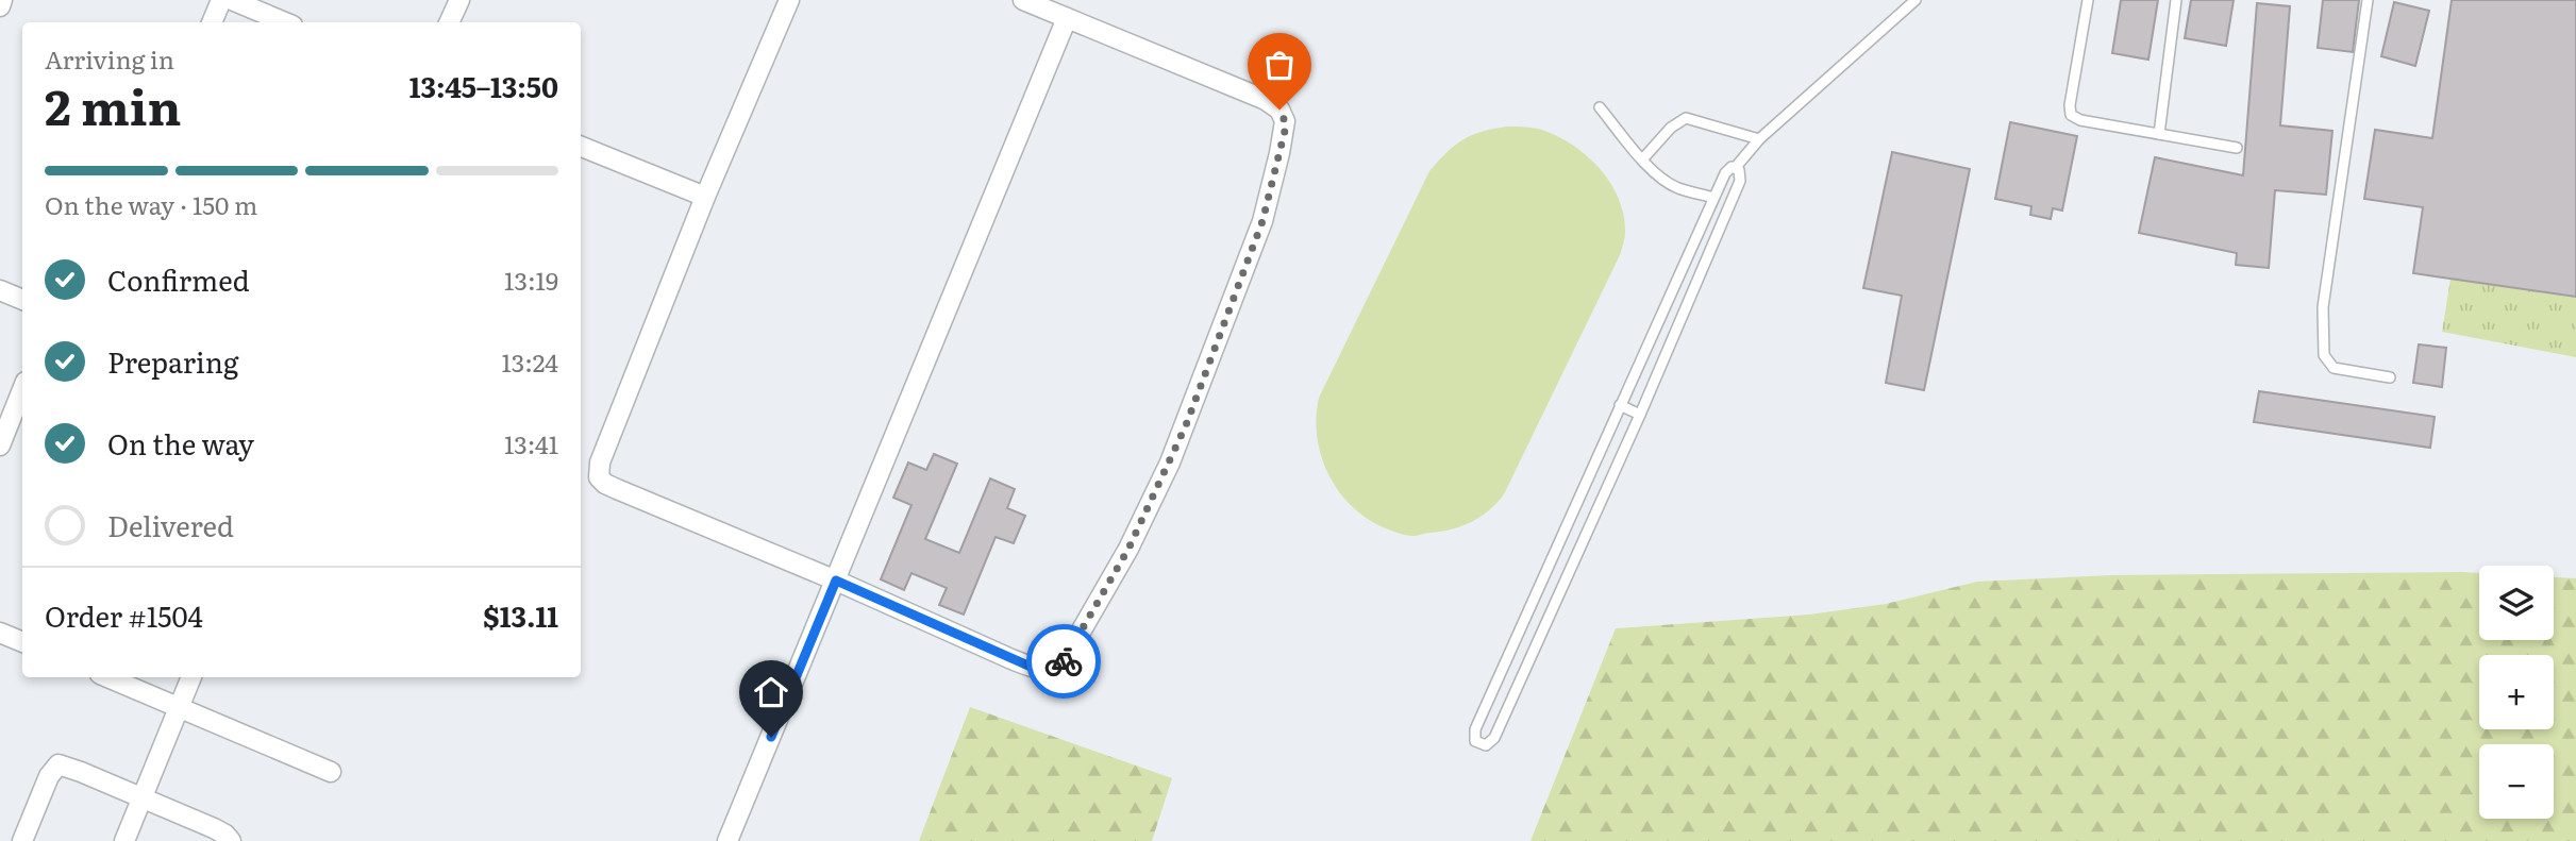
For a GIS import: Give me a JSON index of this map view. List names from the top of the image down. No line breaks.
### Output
{"page":{"heading":["2 min","Arriving in","13:45–13:50"],"panel":["Order #1504","$13.11"],"bar":"On the way · 150 m","list":[["Confirmed","13:19"],["Preparing","13:24"],["On the way","13:41"],"Delivered"],"map_buttons":["+","−"]}}
